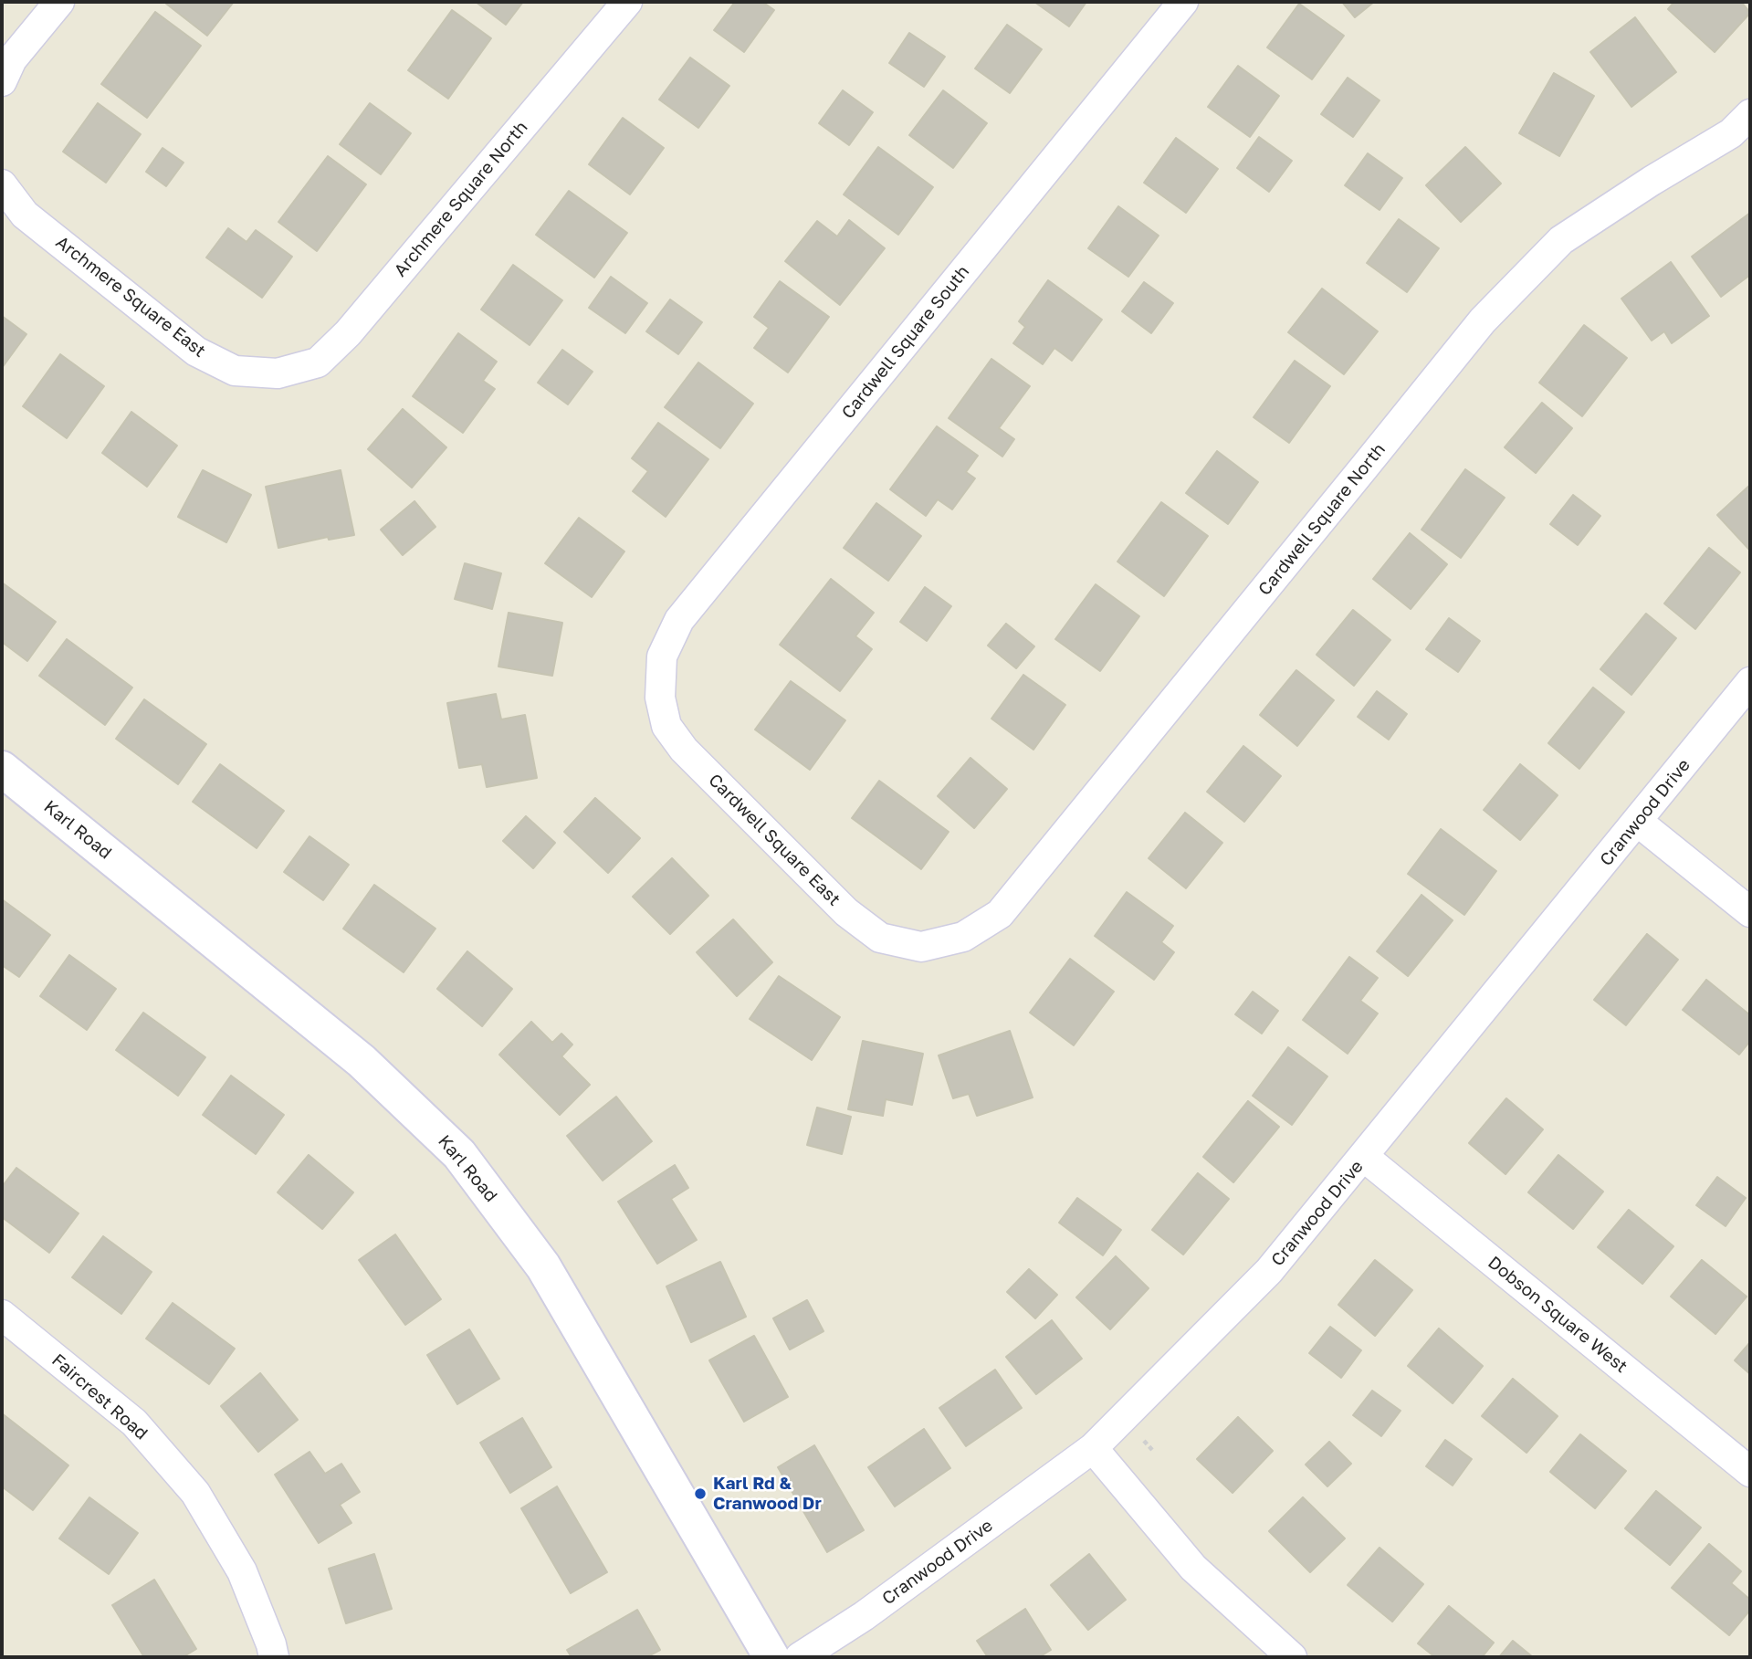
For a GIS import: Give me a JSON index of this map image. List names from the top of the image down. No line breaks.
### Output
{"streets":{"street":["Archmere Square North","Archmere Square East","Cardwell Square South","Cardwell Square North","Cranwood Drive","Karl Road","Cardwell Square East","Dobson Square West","Faircrest Road"]},"crossings":[["Archmere Square North","Archmere Square East"],["Cardwell Square South","Cardwell Square East"],["Cardwell Square North","Cardwell Square East"],["Cranwood Drive","Dobson Square West"]],"places":["Karl Rd & Cranwood Dr"]}
